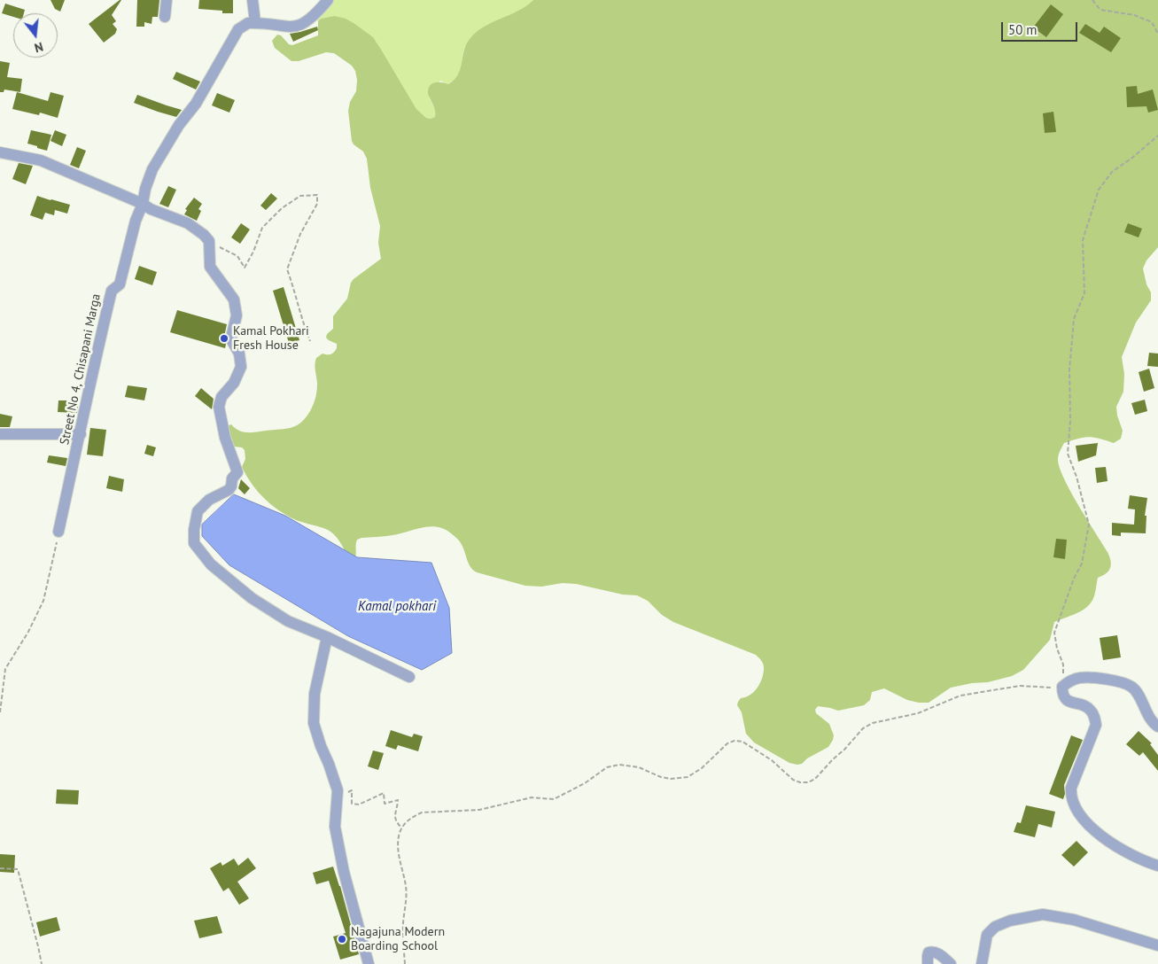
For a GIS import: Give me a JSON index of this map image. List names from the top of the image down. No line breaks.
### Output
{"streets":{"street":["Street No 4, Chisapani Marga"]},"water":["Kamal pokhari"],"places":["Kamal Pokhari Fresh House","Nagajuna Modern Boarding School"],"scale_bar":"50 m","north":"bottom"}
